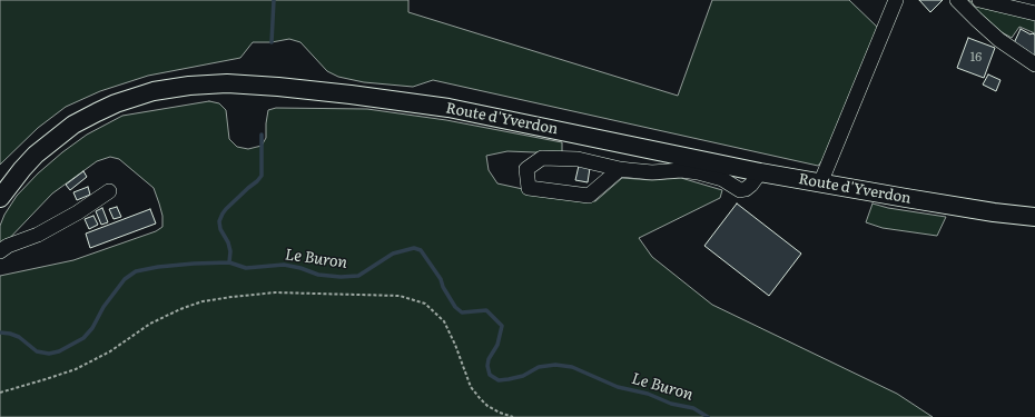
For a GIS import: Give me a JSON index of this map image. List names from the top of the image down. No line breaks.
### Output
{"streets":{"main road":["Route d'Yverdon"]},"water":["Le Buron"],"house_numbers":["16"]}
